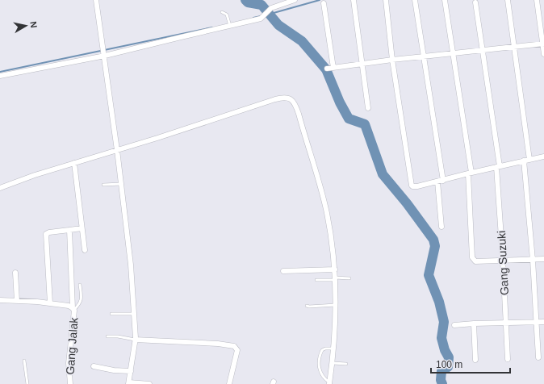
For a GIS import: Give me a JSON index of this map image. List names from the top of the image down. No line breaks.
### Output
{"streets":{"street":["Gang Suzuki","Gang Jalak"]},"scale_bar":"100 m","north":"right"}
